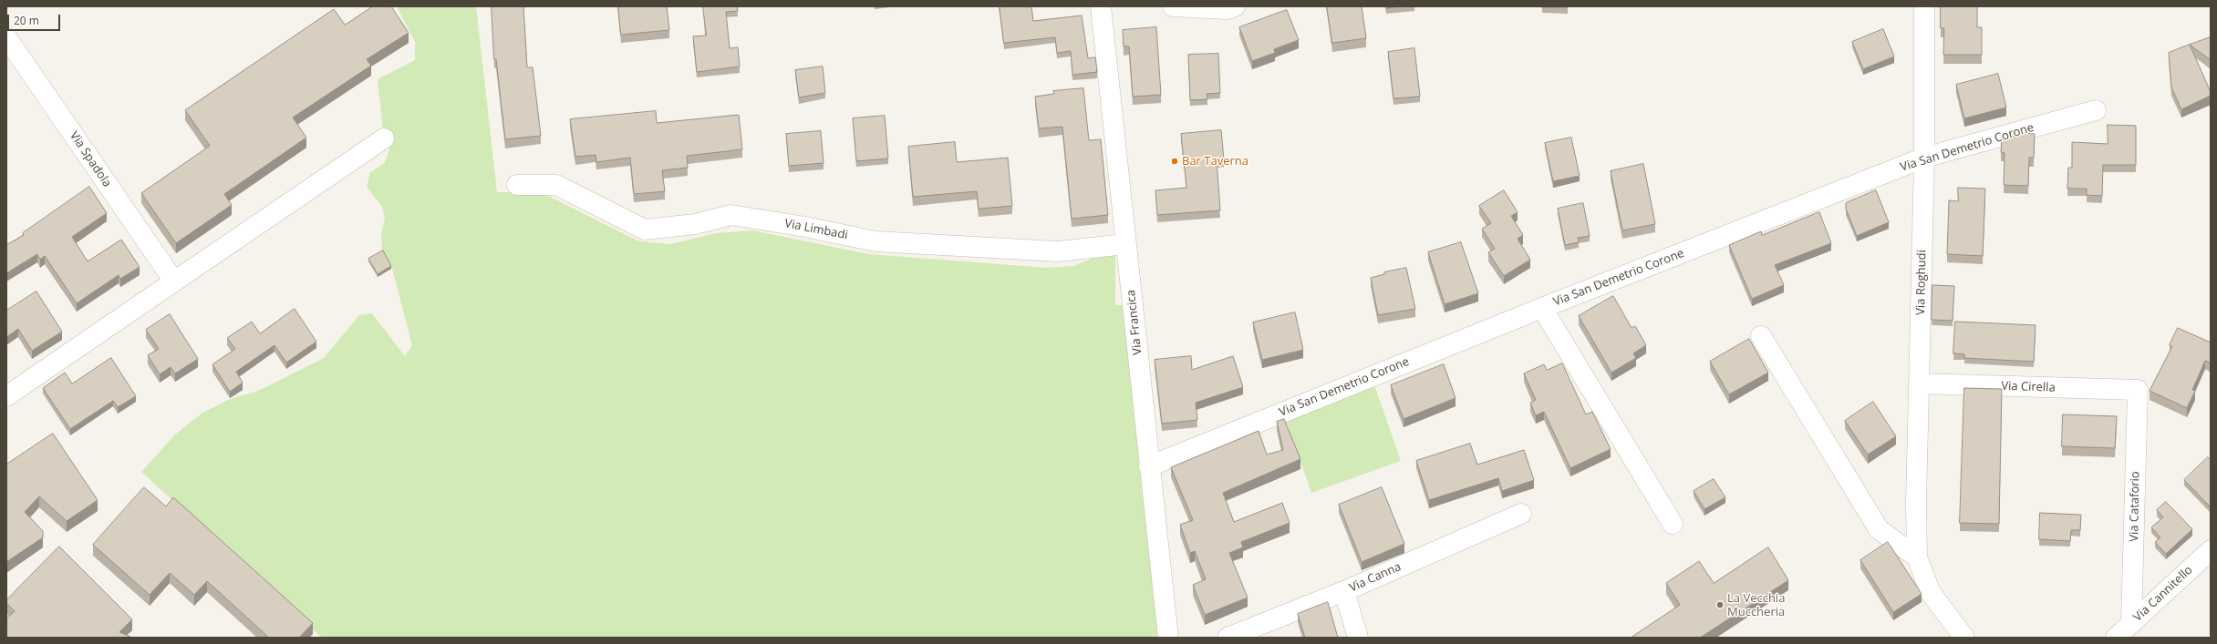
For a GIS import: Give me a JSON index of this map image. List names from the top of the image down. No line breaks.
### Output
{"streets":{"street":["Via San Demetrio Corone","Via Spadola","Via Limbadi","Via Roghudi","Via Francica","Via Cirella","Via Cataforio","Via Canna","Via Cannitello"]},"crossings":[["Via San Demetrio Corone","Via Roghudi"],["Via San Demetrio Corone","Via Francica"],["Via Limbadi","Via Francica"],["Via Roghudi","Via Cirella"],["Via Cirella","Via Cataforio"],["Via Cataforio","Via Cannitello"]],"places":["Bar Taverna","La Vecchia Muccheria"],"scale_bar":"20 m"}
